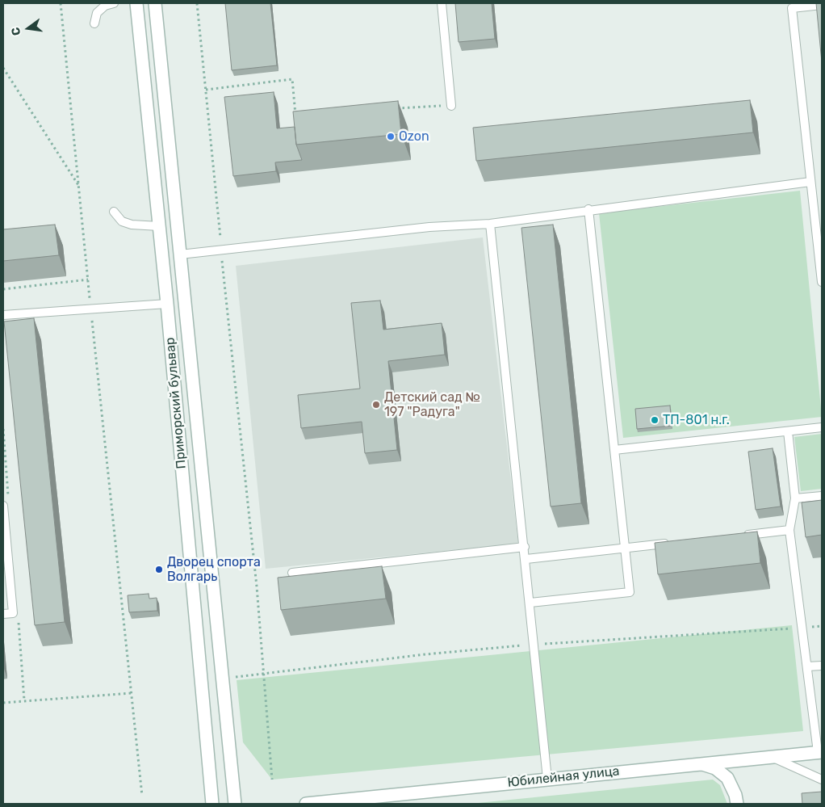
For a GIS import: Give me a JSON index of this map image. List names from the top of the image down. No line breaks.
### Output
{"streets":{"main road":["Приморский бульвар","Юбилейная улица"]},"places":["Ozon","Детский сад № 197 \"Радуга\"","ТП-801 н.г.","Дворец спорта Волгарь"],"north":"left"}
